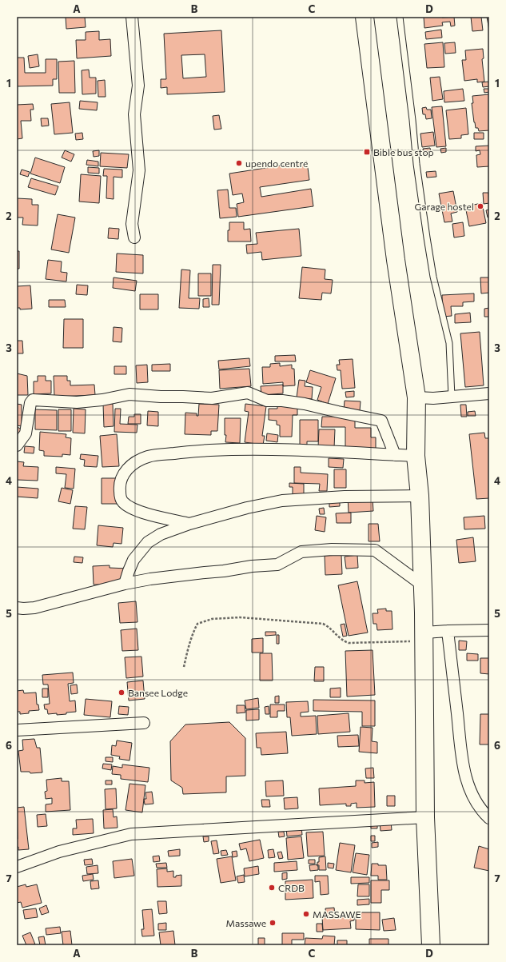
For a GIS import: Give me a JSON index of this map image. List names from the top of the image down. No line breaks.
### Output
{"places":{"transit":["Bible bus stop"],"other":["upendo centre","Garage hostel","Bansee Lodge","CRDB","MASSAWE","Massawe"]},"grid":{"columns":["A","B","C","D"],"rows":["1","2","3","4","5","6","7"]}}
